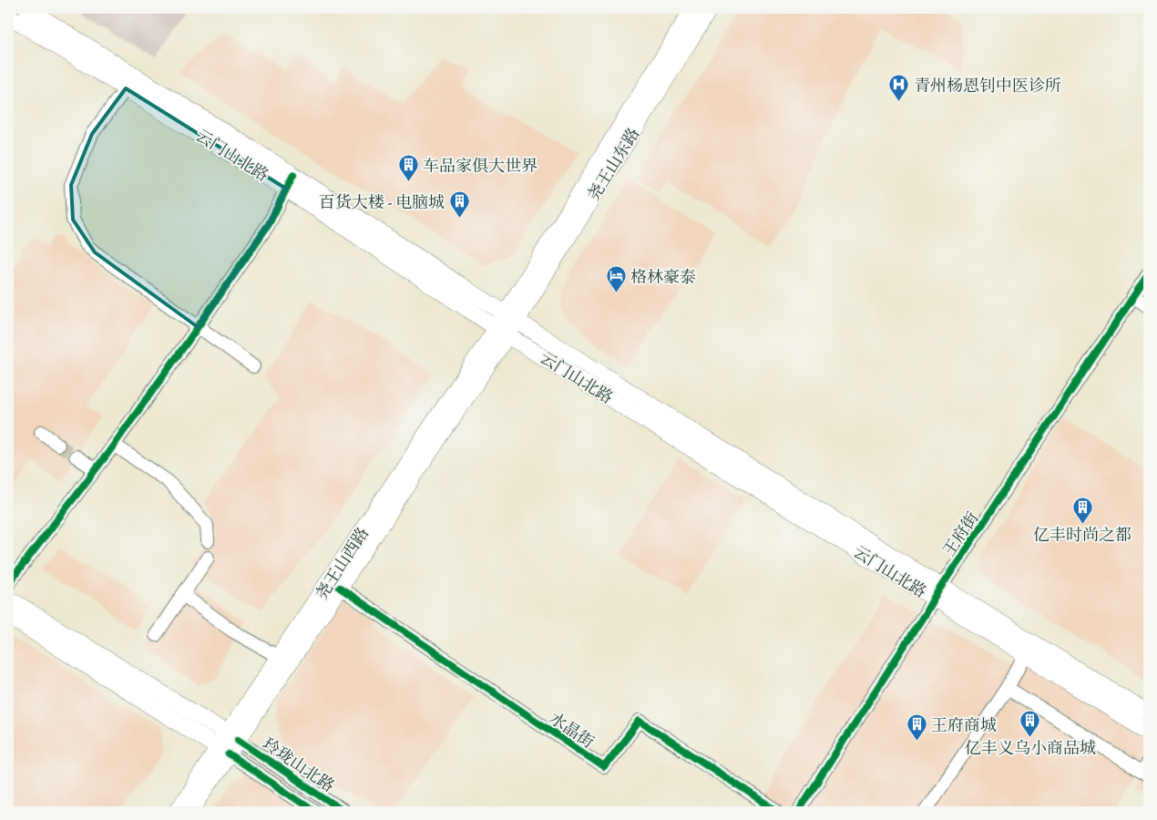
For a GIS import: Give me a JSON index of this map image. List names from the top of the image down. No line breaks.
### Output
{"streets":{"main road":["云门山北路","尧王山东路","尧王山西路","玲珑山北路"],"street":["王府街","水晶街"]},"crossings":[["云门山北路","尧王山东路"],["云门山北路","王府街"],["云门山北路","尧王山西路"],["尧王山东路","尧王山西路"],["尧王山西路","水晶街"],["尧王山西路","玲珑山北路"]],"places":{"hospital":["青州杨恩钊中医诊所"],"building":["车品家俱大世界","百货大楼 - 电脑城","亿丰时尚之都","亿丰义乌小商品城","王府商城"],"hotel":["格林豪泰"]}}
